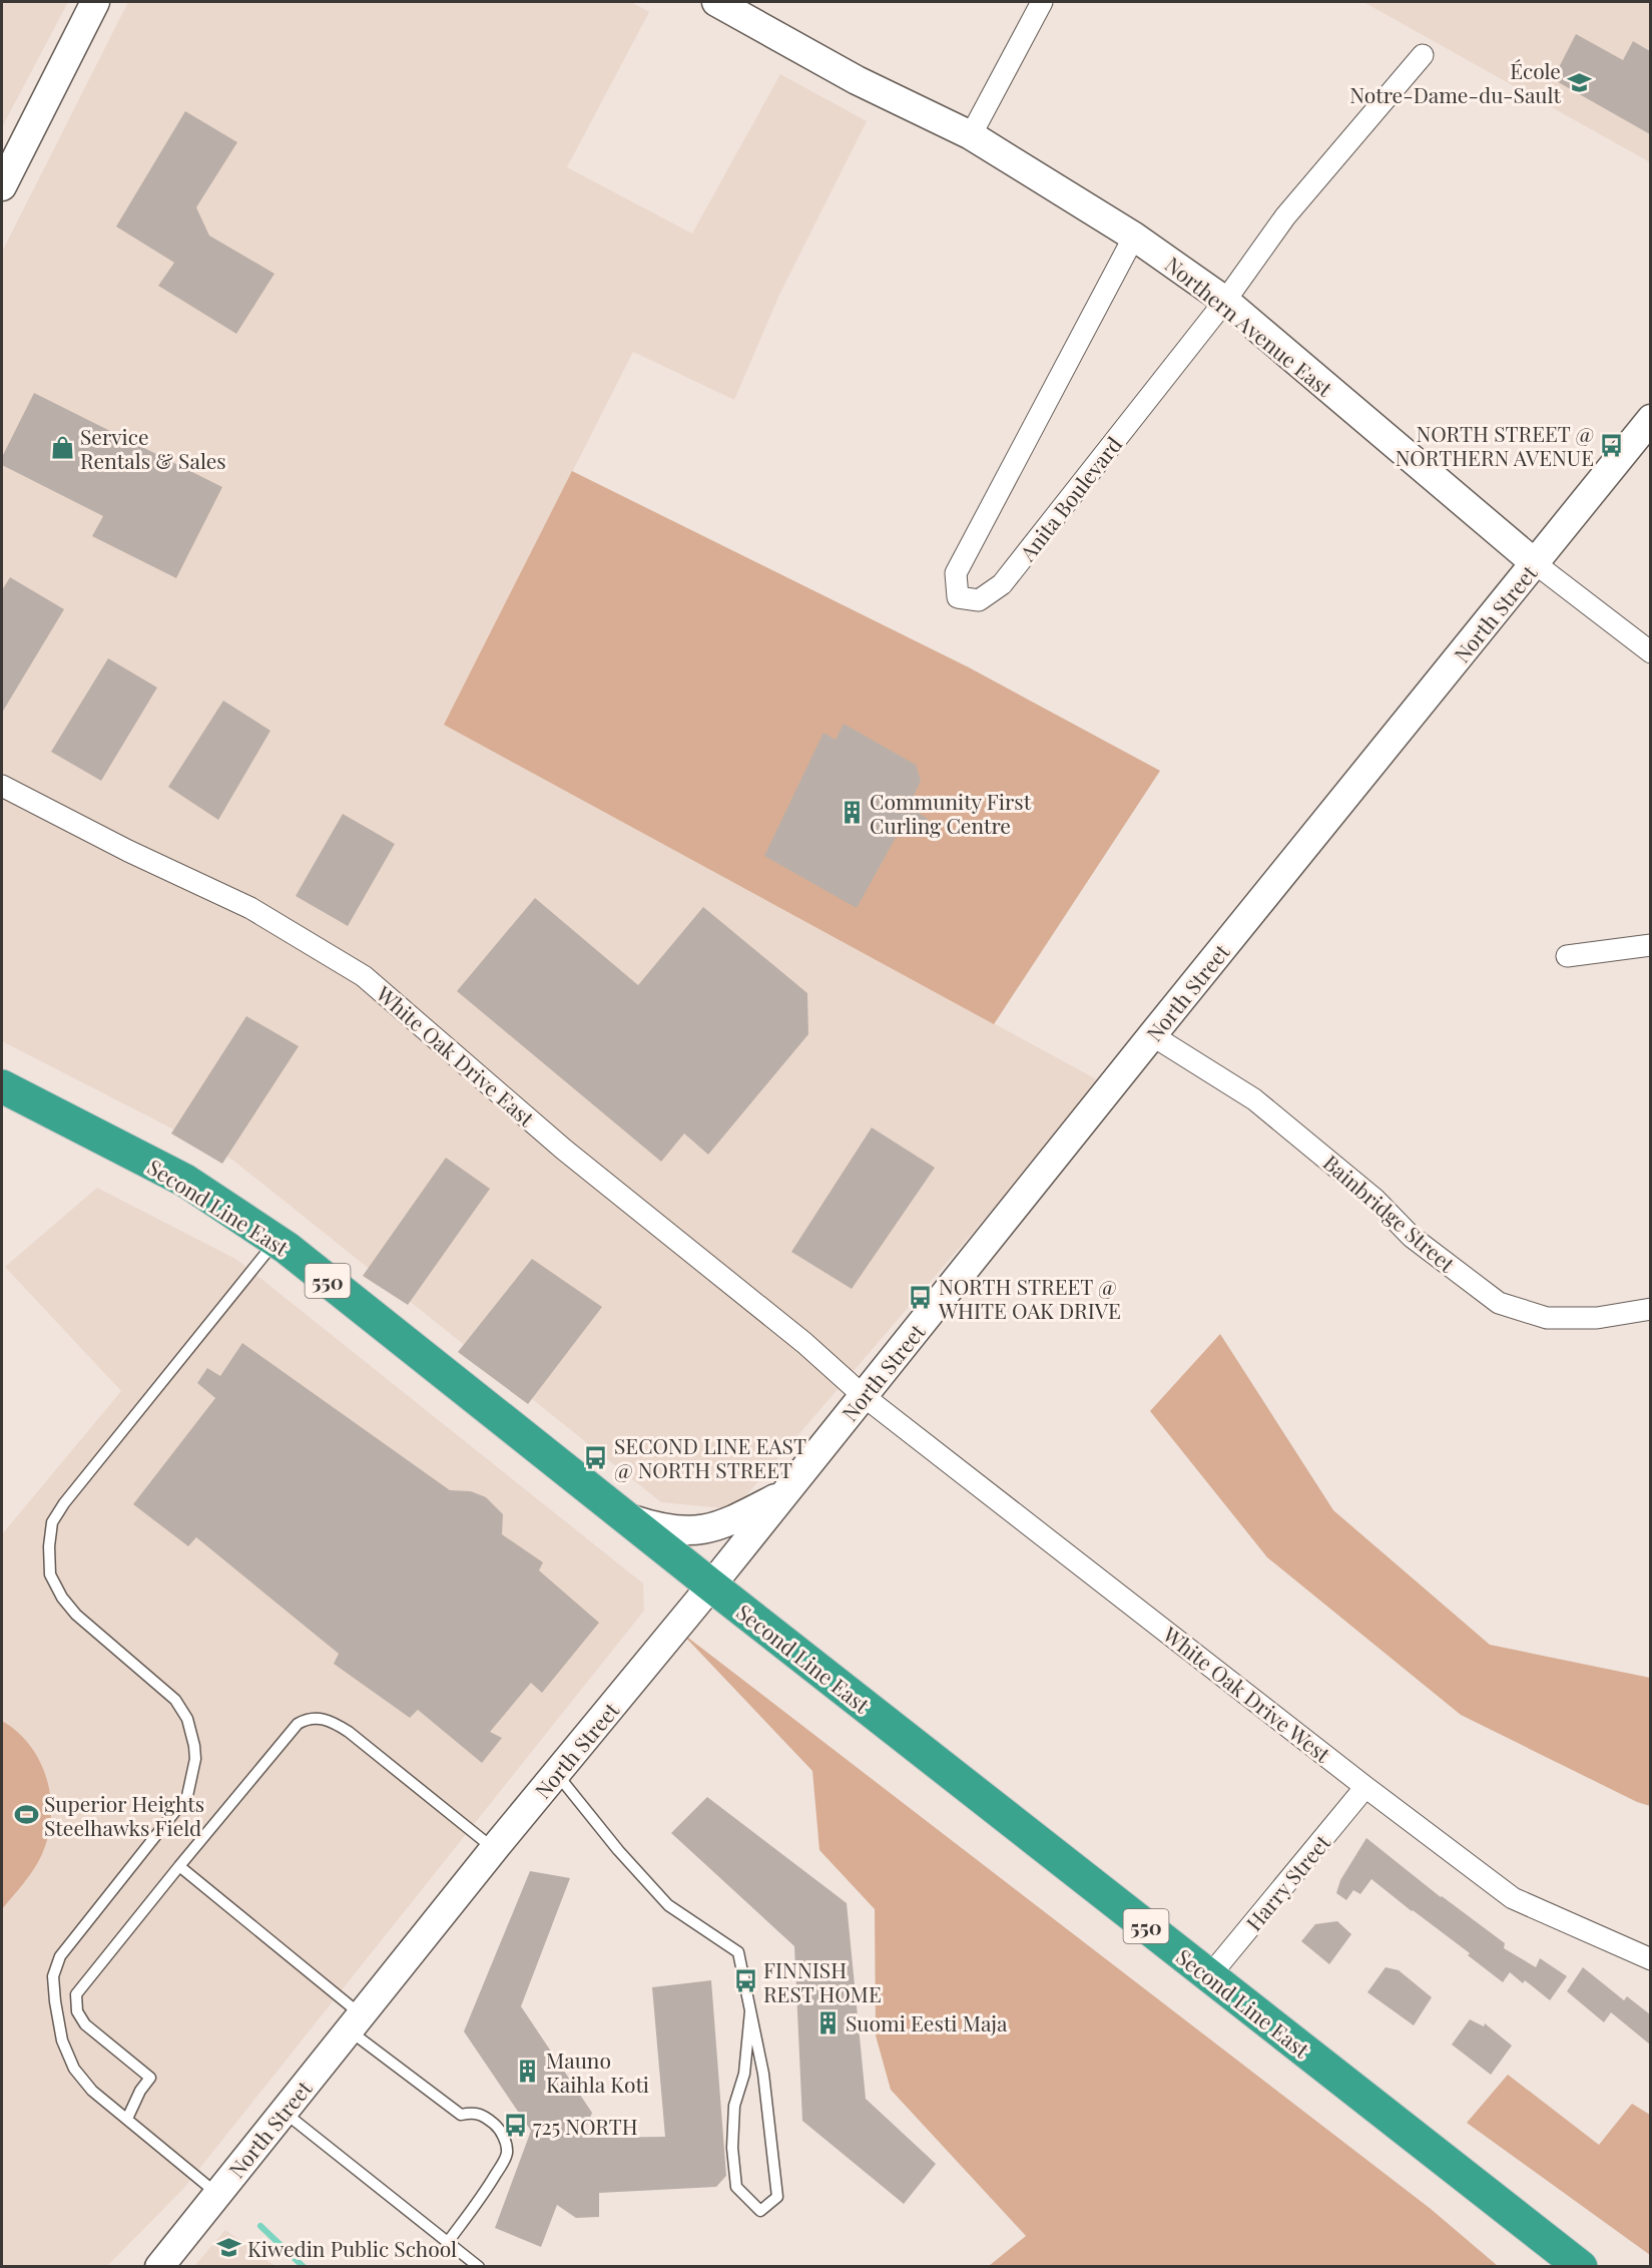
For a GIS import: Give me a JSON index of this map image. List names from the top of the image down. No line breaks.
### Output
{"streets":{"highway":["Second Line East","550"],"street":["Northern Avenue East","Anita Boulevard","North Street","White Oak Drive East","Bainbridge Street","White Oak Drive West","Harry Street"]},"crossings":[["Northern Avenue East","Anita Boulevard"],["Northern Avenue East","North Street"],["North Street","White Oak Drive East"],["North Street","Second Line East"],["North Street","Bainbridge Street"],["North Street","White Oak Drive West"],["White Oak Drive East","White Oak Drive West"],["Second Line East","Harry Street"],["White Oak Drive West","Harry Street"]],"places":{"school or university":["École Notre-Dame-du-Sault","Kiwedin Public School"],"bus stop":["NORTH STREET @ NORTHERN AVENUE","NORTH STREET @ WHITE OAK DRIVE","SECOND LINE EAST @ NORTH STREET","FINNISH REST HOME","725 NORTH"],"shop":["Service Rentals & Sales"],"building":["Community First Curling Centre","Suomi Eesti Maja","Mauno Kaihla Koti"],"sports":["Superior Heights Steelhawks Field"]}}
